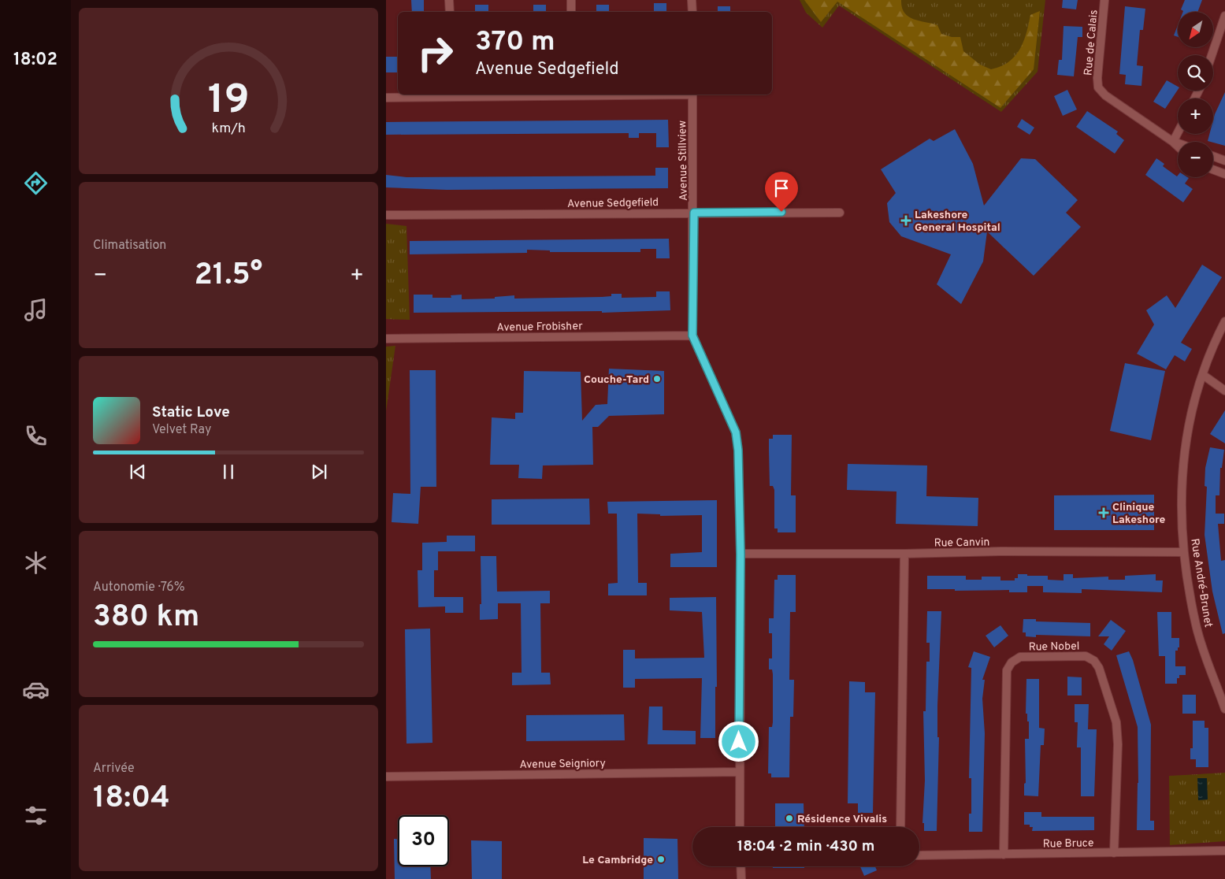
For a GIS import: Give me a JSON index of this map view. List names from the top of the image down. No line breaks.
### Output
{"streets":{"street":["Rue de Calais","Avenue Stillview","Avenue Sedgefield","Avenue Frobisher","Rue Canvin","Rue André-Brunet","Rue Nobel","Avenue Seigniory","Rue Bruce"]},"crossings":[["Avenue Stillview","Avenue Sedgefield"],["Avenue Stillview","Avenue Frobisher"],["Avenue Stillview","Rue Canvin"],["Avenue Stillview","Avenue Seigniory"],["Rue Canvin","Rue André-Brunet"],["Rue Nobel","Rue Bruce"]],"places":{"health":["Lakeshore General Hospital","Clinique Lakeshore"],"other":["Couche-Tard","Résidence Vivalis","Le Cambridge"]},"north":"bottom left","page":{"tabs":"18:02","map_buttons":["+","−"],"turn":["370 m","Avenue Sedgefield"],"tile":["Climatisation",["Autonomie · 76%","380 km"],["Arrivée","18:04"]],"heat":["−","21.5°","+"],"song":["Static Love","Velvet Ray"],"limit":"30","trip":"18:04 · 2 min · 430 m","gauge":["19","km/h"]}}
